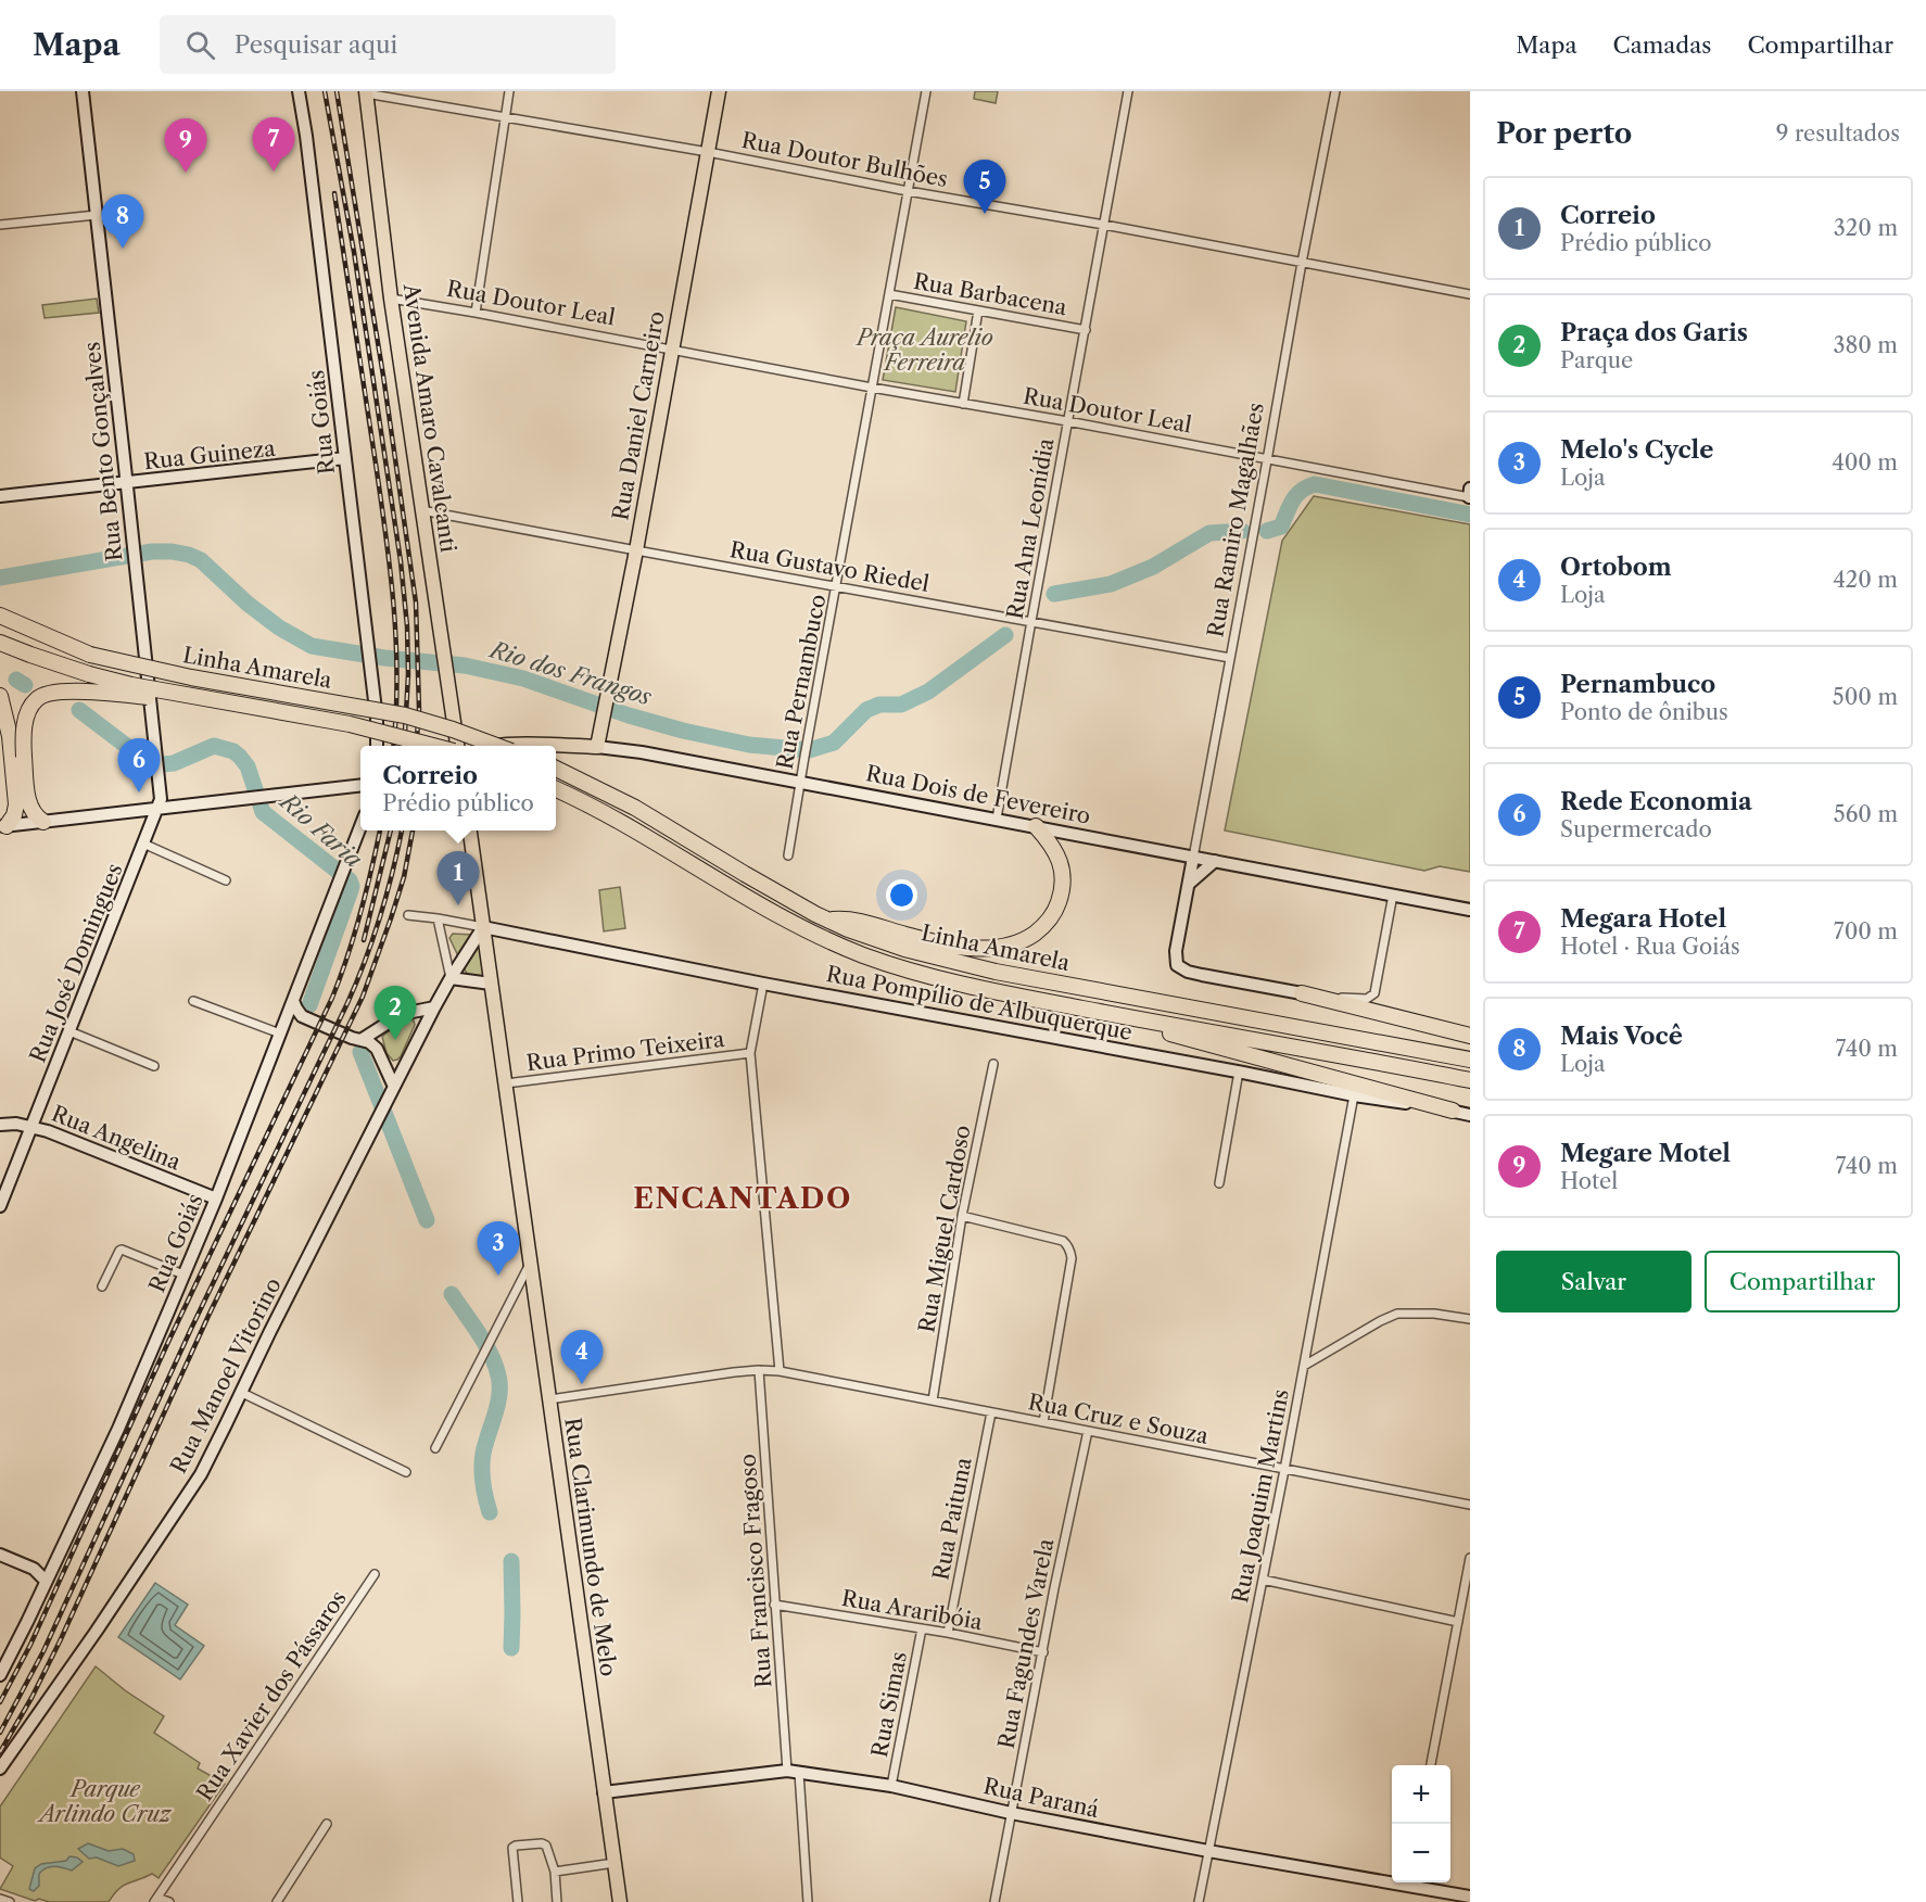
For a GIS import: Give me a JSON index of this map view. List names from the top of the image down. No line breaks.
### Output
{"streets":{"highway":["Linha Amarela"],"main road":["Rua Daniel Carneiro","Avenida Amaro Cavalcanti","Rua Dois de Fevereiro","Rua Clarimundo de Melo"],"street":["Rua Doutor Bulhões","Rua Barbacena","Rua Doutor Leal","Rua Goiás","Rua Bento Gonçalves","Rua Guineza","Rua Ramiro Magalhães","Rua Ana Leonídia","Rua Gustavo Riedel","Rua Pernambuco","Rua José Domingues","Rua Pompílio de Albuquerque","Rua Primo Teixeira","Rua Angelina","Rua Miguel Cardoso","Rua Manoel Vitorino","Rua Cruz e Souza","Rua Joaquim Martins","Rua Paituna","Rua Francisco Fragoso","Rua Araribóia","Rua Fagundes Varela","Rua Xavier dos Pássaros","Rua Simas","Rua Paraná"]},"crossings":[["Rua Doutor Bulhões","Rua Daniel Carneiro"],["Rua Doutor Bulhões","Avenida Amaro Cavalcanti"],["Rua Doutor Bulhões","Rua Ramiro Magalhães"],["Rua Doutor Bulhões","Rua Ana Leonídia"],["Rua Doutor Bulhões","Rua Pernambuco"],["Rua Barbacena","Rua Ana Leonídia"],["Rua Barbacena","Rua Pernambuco"],["Rua Doutor Leal","Rua Daniel Carneiro"],["Rua Doutor Leal","Avenida Amaro Cavalcanti"],["Rua Doutor Leal","Rua Ramiro Magalhães"],["Rua Doutor Leal","Rua Ana Leonídia"],["Rua Doutor Leal","Rua Pernambuco"],["Rua Daniel Carneiro","Rua Gustavo Riedel"],["Rua Daniel Carneiro","Rua Dois de Fevereiro"],["Avenida Amaro Cavalcanti","Rua Gustavo Riedel"],["Rua Goiás","Rua Guineza"],["Rua Goiás","Rua Angelina"],["Rua Bento Gonçalves","Rua Guineza"],["Rua Bento Gonçalves","Rua José Domingues"],["Rua Ramiro Magalhães","Rua Gustavo Riedel"],["Rua Ramiro Magalhães","Rua Dois de Fevereiro"],["Rua Ana Leonídia","Rua Gustavo Riedel"],["Rua Ana Leonídia","Rua Dois de Fevereiro"],["Rua Gustavo Riedel","Rua Pernambuco"],["Rua Pernambuco","Rua Dois de Fevereiro"],["Rua José Domingues","Rua Angelina"],["Rua Pompílio de Albuquerque","Rua Manoel Vitorino"],["Rua Pompílio de Albuquerque","Rua Joaquim Martins"],["Rua Pompílio de Albuquerque","Rua Clarimundo de Melo"],["Rua Primo Teixeira","Rua Clarimundo de Melo"],["Rua Miguel Cardoso","Rua Cruz e Souza"],["Rua Manoel Vitorino","Rua Clarimundo de Melo"],["Rua Cruz e Souza","Rua Joaquim Martins"],["Rua Cruz e Souza","Rua Paituna"],["Rua Cruz e Souza","Rua Clarimundo de Melo"],["Rua Cruz e Souza","Rua Francisco Fragoso"],["Rua Cruz e Souza","Rua Fagundes Varela"],["Rua Joaquim Martins","Rua Paraná"],["Rua Paituna","Rua Araribóia"],["Rua Clarimundo de Melo","Rua Paraná"],["Rua Francisco Fragoso","Rua Araribóia"],["Rua Francisco Fragoso","Rua Paraná"],["Rua Araribóia","Rua Fagundes Varela"],["Rua Araribóia","Rua Simas"],["Rua Fagundes Varela","Rua Paraná"],["Rua Simas","Rua Paraná"]],"districts":["ENCANTADO"],"water":["Rio dos Frangos","Rio Faria"],"parks":["Praça Aurelio Ferreira","Parque Arlindo Cruz"],"page":{"header":"Mapa","search":"Pesquisar aqui","nav":["Mapa","Camadas","Compartilhar"],"heading":["Por perto","9 resultados"],"pins":["7","9","5","8","6","1","2","3","4"],"list":[{"mark":"1","name":"Correio","note":"Prédio público","value":"320 m"},{"mark":"2","name":"Praça dos Garis","note":"Parque","value":"380 m"},{"mark":"3","name":"Melo's Cycle","note":"Loja","value":"400 m"},{"mark":"4","name":"Ortobom","note":"Loja","value":"420 m"},{"mark":"5","name":"Pernambuco","note":"Ponto de ônibus","value":"500 m"},{"mark":"6","name":"Rede Economia","note":"Supermercado","value":"560 m"},{"mark":"7","name":"Megara Hotel","note":"Hotel · Rua Goiás","value":"700 m"},{"mark":"8","name":"Mais Você","note":"Loja","value":"740 m"},{"mark":"9","name":"Megare Motel","note":"Hotel","value":"740 m"}],"popup":["Correio","Prédio público"],"buttons":["Salvar","Compartilhar"],"map_buttons":["+","−"]}}
